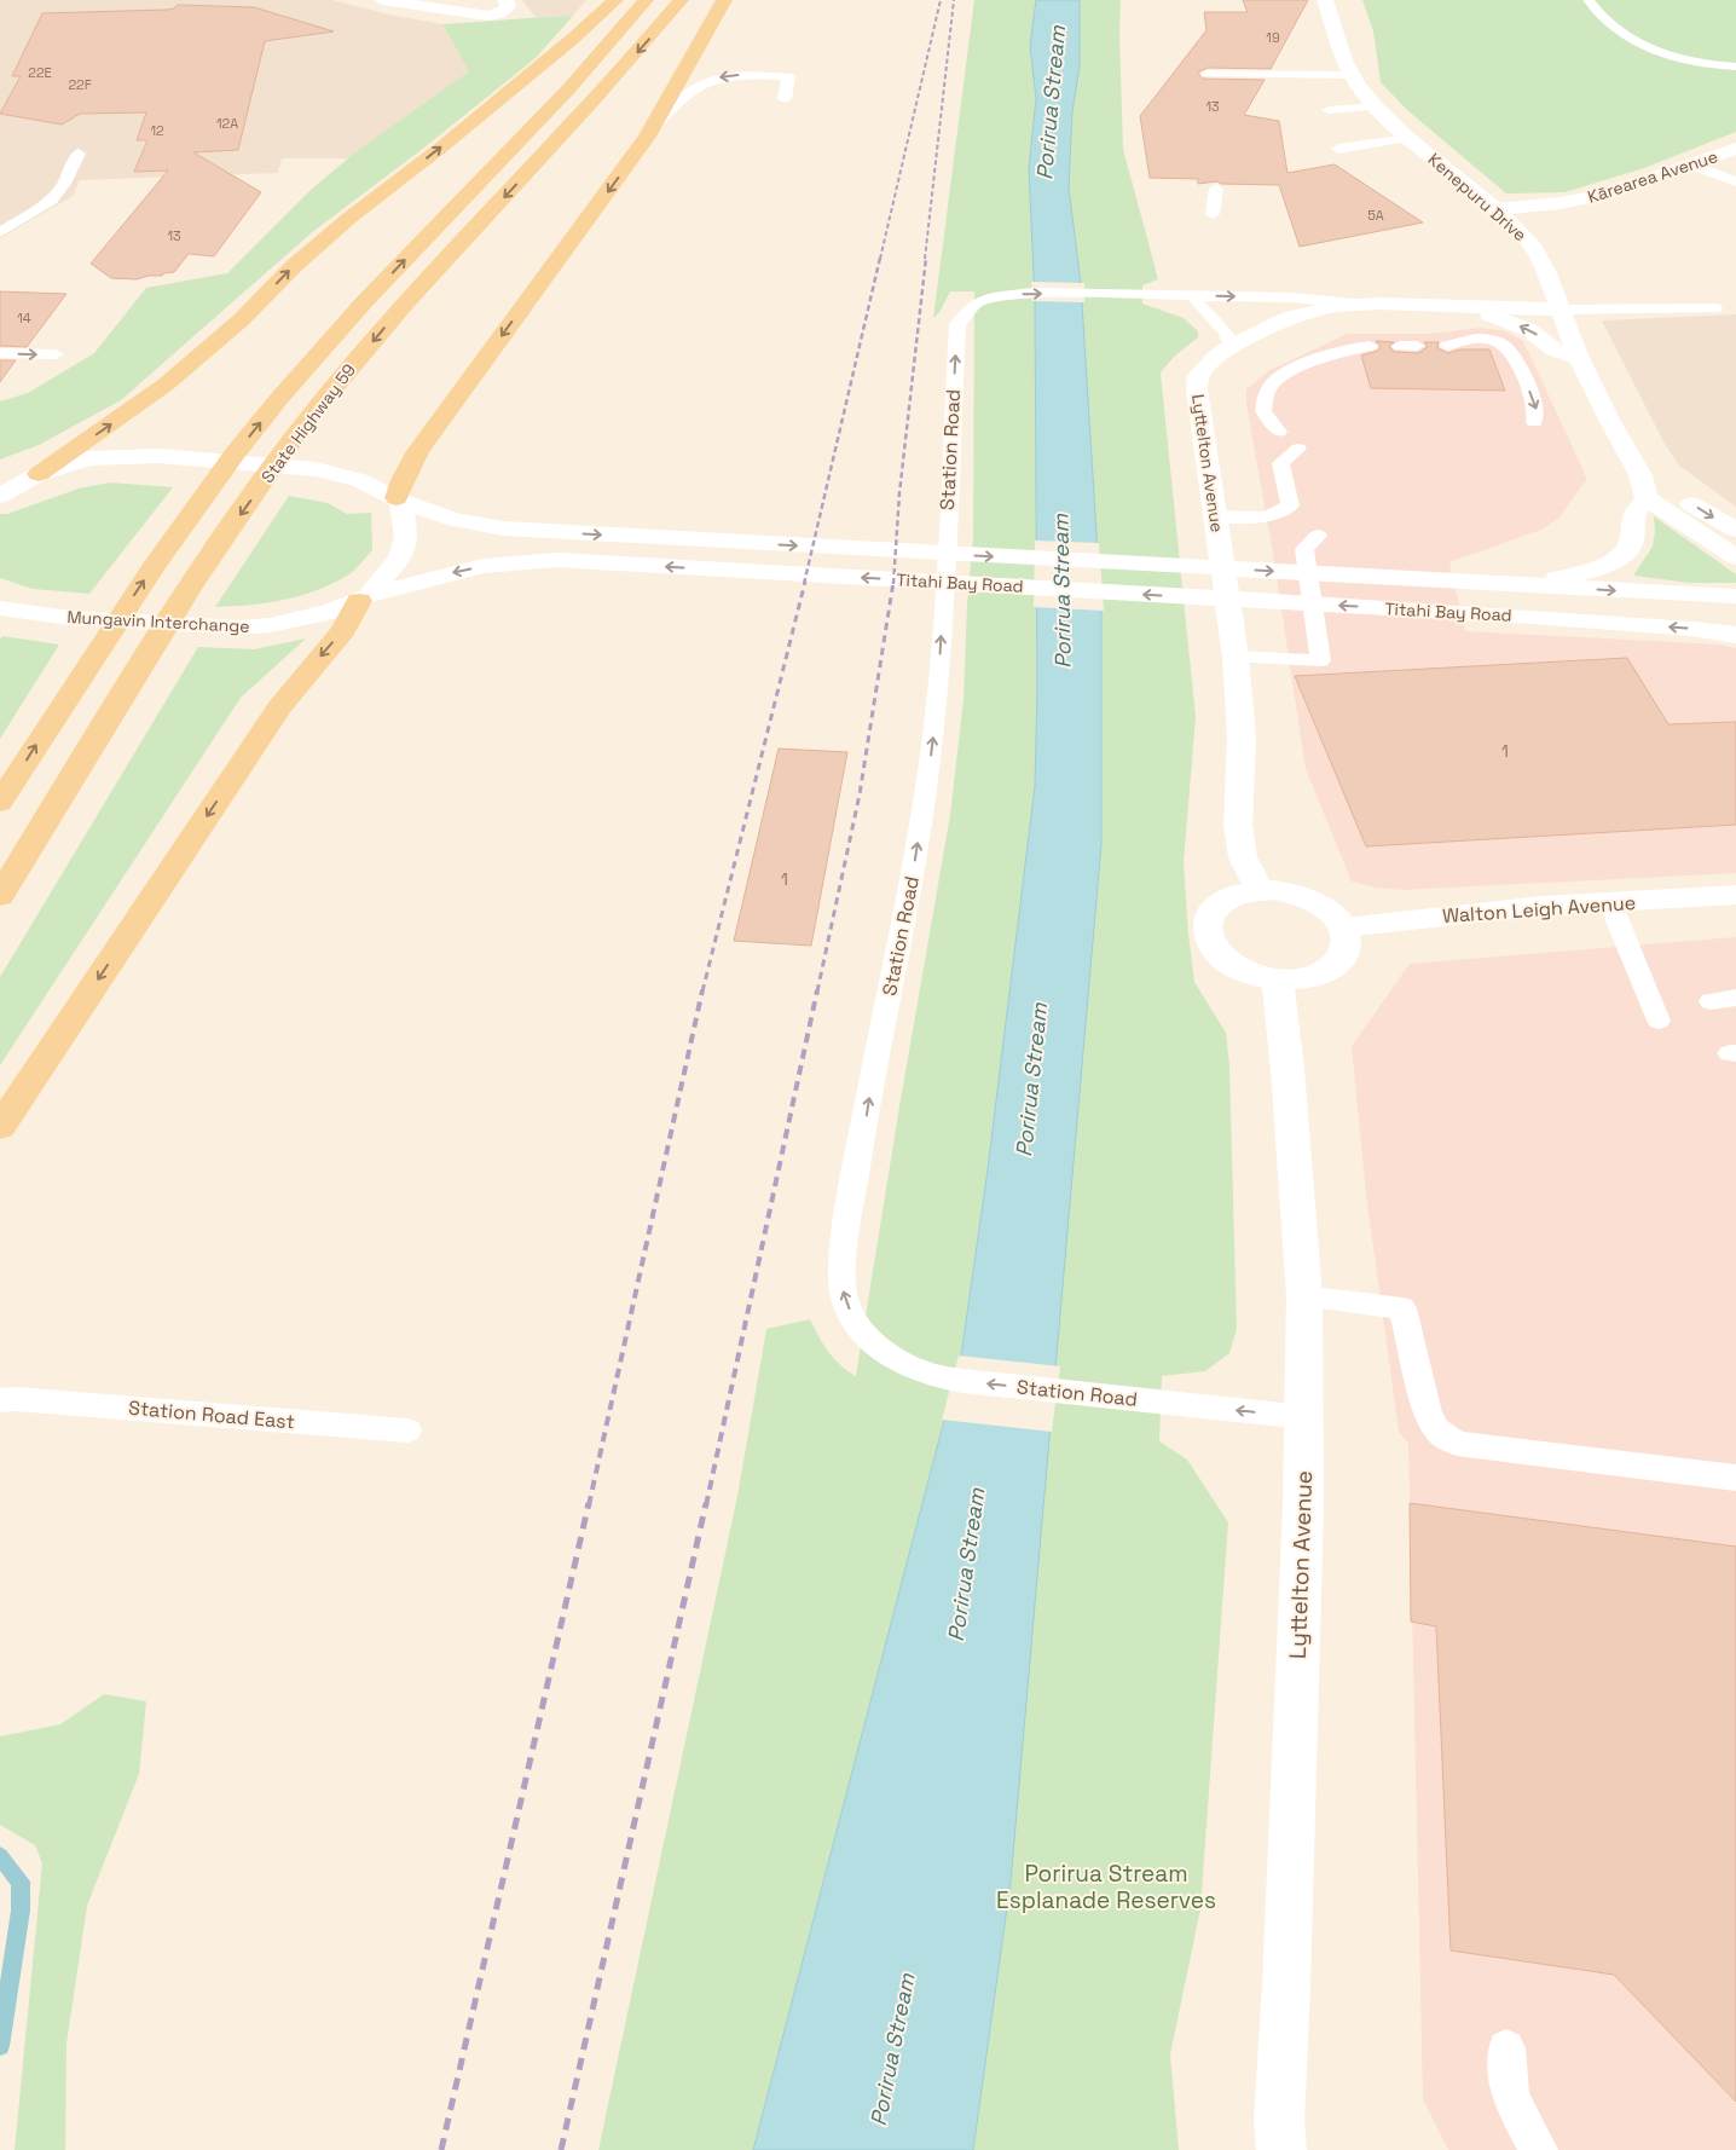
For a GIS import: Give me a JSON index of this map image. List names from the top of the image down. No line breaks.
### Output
{"streets":{"main road":["Kārearea Avenue","Kenepuru Drive","State Highway 59","Lyttelton Avenue","Titahi Bay Road","Mungavin Interchange","Walton Leigh Avenue"],"lane":["Station Road","Station Road East"]},"crossings":[["Kārearea Avenue","Kenepuru Drive"],["Kenepuru Drive","Lyttelton Avenue"],["Station Road","Lyttelton Avenue"],["Lyttelton Avenue","Walton Leigh Avenue"],["Titahi Bay Road","Mungavin Interchange"]],"water":["Porirua Stream"],"parks":["Porirua Stream Esplanade Reserves"],"house_numbers":["19","22E","22F","13","12A","12","5A","13","14","1","1"]}
